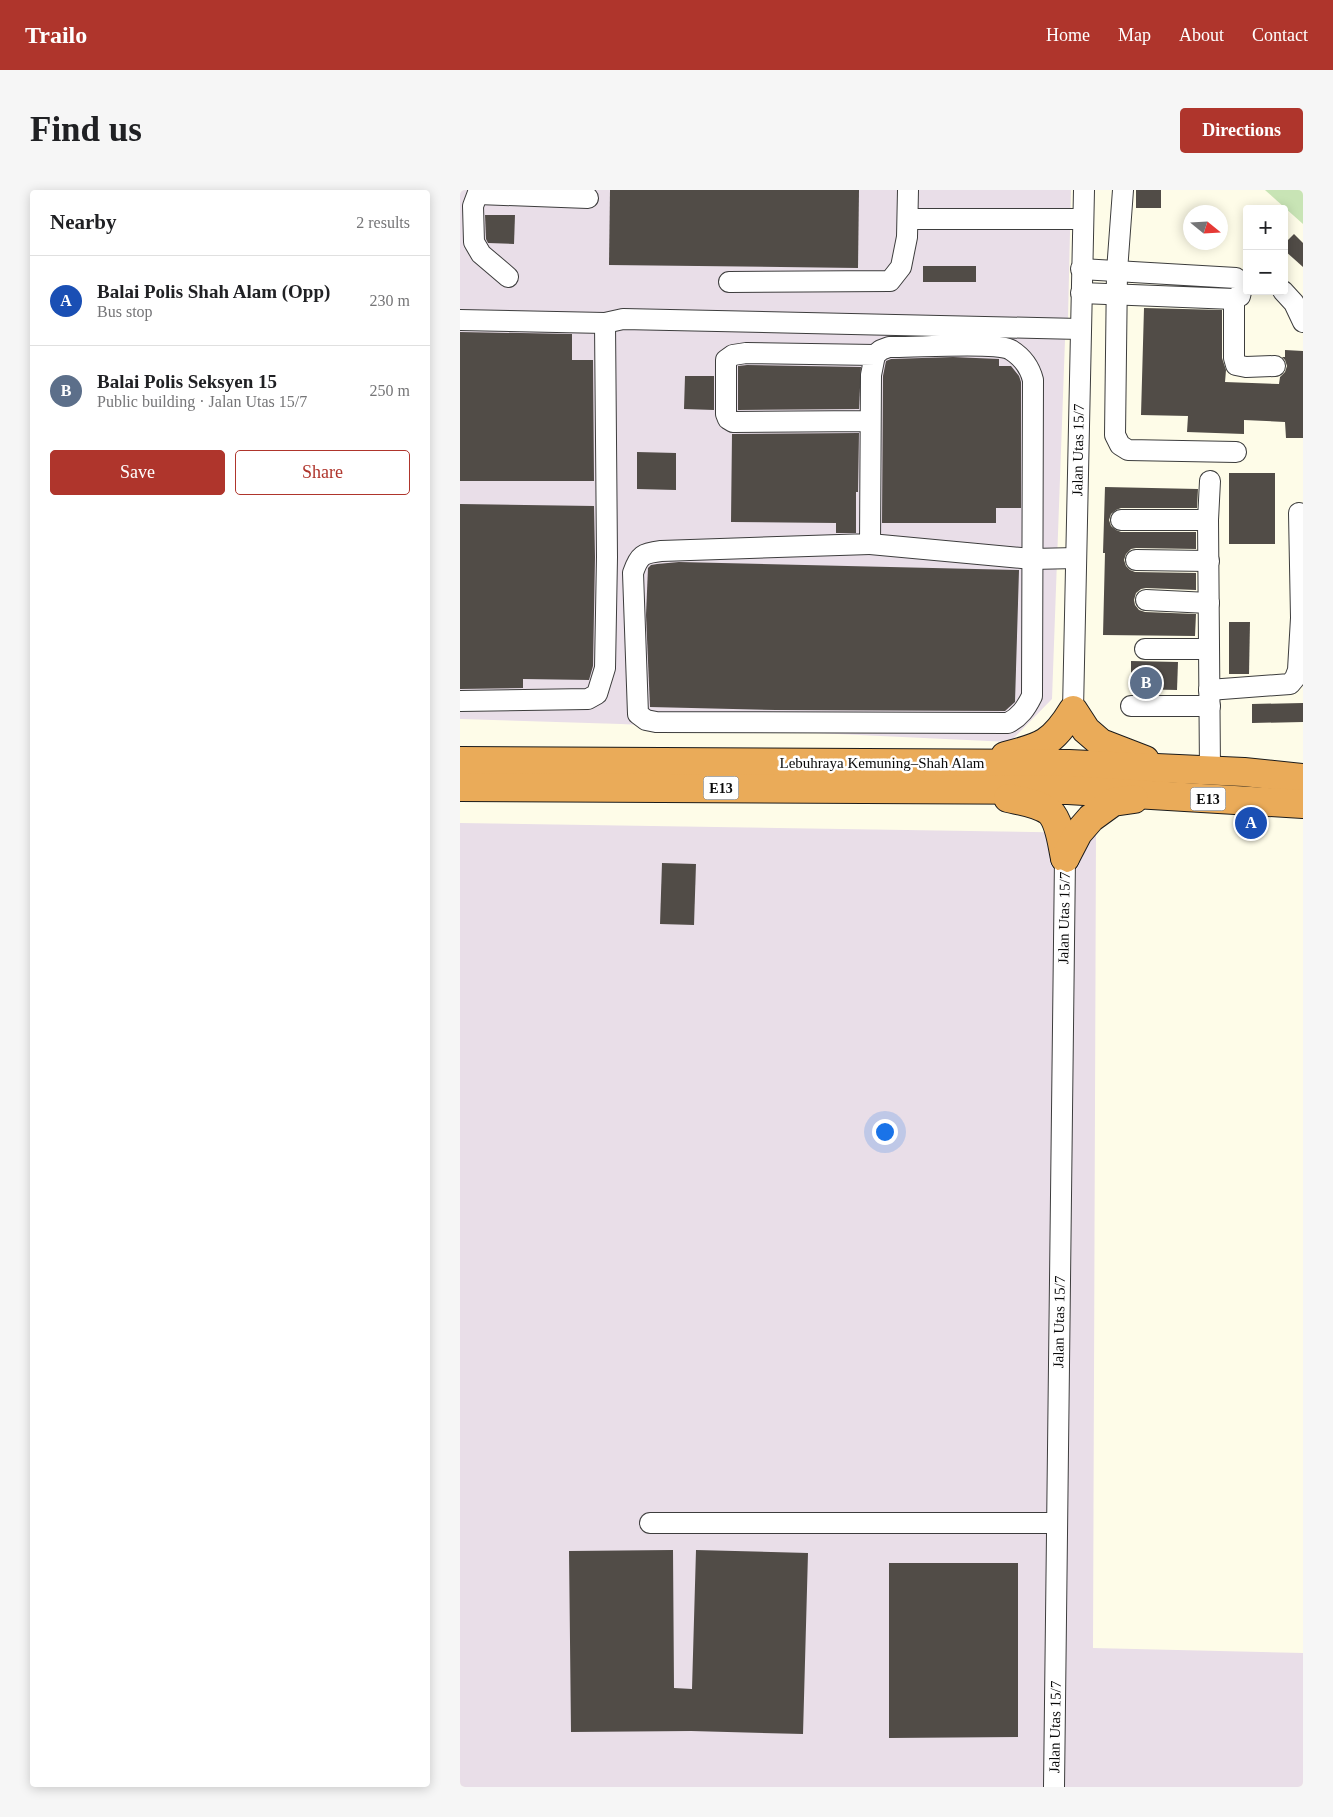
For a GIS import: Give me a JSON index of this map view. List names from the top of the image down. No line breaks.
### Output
{"streets":{"highway":["Lebuhraya Kemuning–Shah Alam","E13"],"street":["Jalan Utas 15/7"]},"north":"right","page":{"header":"Trailo","nav":["Home","Map","About","Contact"],"buttons":["Directions",["Save","Share"]],"title":"Find us","heading":["Nearby","2 results"],"map_buttons":["+","−"],"list":[{"mark":"A","name":"Balai Polis Shah Alam (Opp)","note":"Bus stop","value":"230 m"},{"mark":"B","name":"Balai Polis Seksyen 15","note":"Public building · Jalan Utas 15/7","value":"250 m"}],"pins":["B","A"]}}
